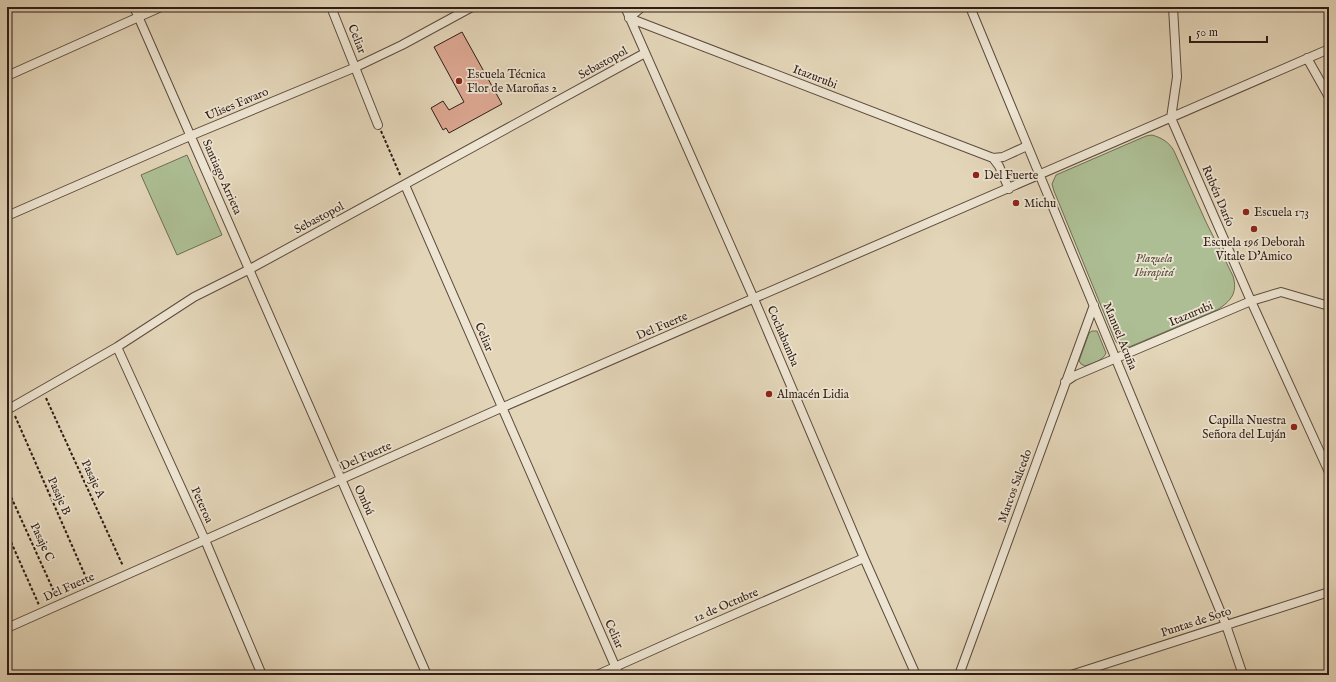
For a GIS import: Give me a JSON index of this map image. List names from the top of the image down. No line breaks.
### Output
{"streets":{"street":["Celiar","Sebastopol","Itazurubi","Ulises Favaro","Santiago Arrieta","Rubén Darío","Del Fuerte","Cochabamba","Manuel Acuña","Marcos Salcedo","Ombú","Peteroa","12 de Octubre","Puntas de Soto"],"path":["Pasaje A","Pasaje B","Pasaje C"]},"crossings":[["Celiar","Sebastopol"],["Celiar","Ulises Favaro"],["Celiar","Del Fuerte"],["Celiar","12 de Octubre"],["Sebastopol","Santiago Arrieta"],["Sebastopol","Cochabamba"],["Sebastopol","Pasaje A"],["Sebastopol","Pasaje B"],["Sebastopol","Ombú"],["Sebastopol","Peteroa"],["Itazurubi","Rubén Darío"],["Itazurubi","Cochabamba"],["Itazurubi","Manuel Acuña"],["Itazurubi","Marcos Salcedo"],["Ulises Favaro","Santiago Arrieta"],["Santiago Arrieta","Ombú"],["Rubén Darío","Del Fuerte"],["Del Fuerte","Cochabamba"],["Del Fuerte","Manuel Acuña"],["Del Fuerte","Pasaje A"],["Del Fuerte","Pasaje B"],["Del Fuerte","Ombú"],["Del Fuerte","Peteroa"],["Del Fuerte","Pasaje C"],["Cochabamba","12 de Octubre"],["Manuel Acuña","Marcos Salcedo"],["Manuel Acuña","Puntas de Soto"]],"parks":["Plazuela Ibirapitá"],"places":["Escuela Técnica Flor de Maroñas 2","Del Fuerte","Michu","Escuela 173","Escuela 196 Deborah Vitale D'Amico","Almacén Lidia","Capilla Nuestra Señora del Luján"],"scale_bar":"50 m"}
